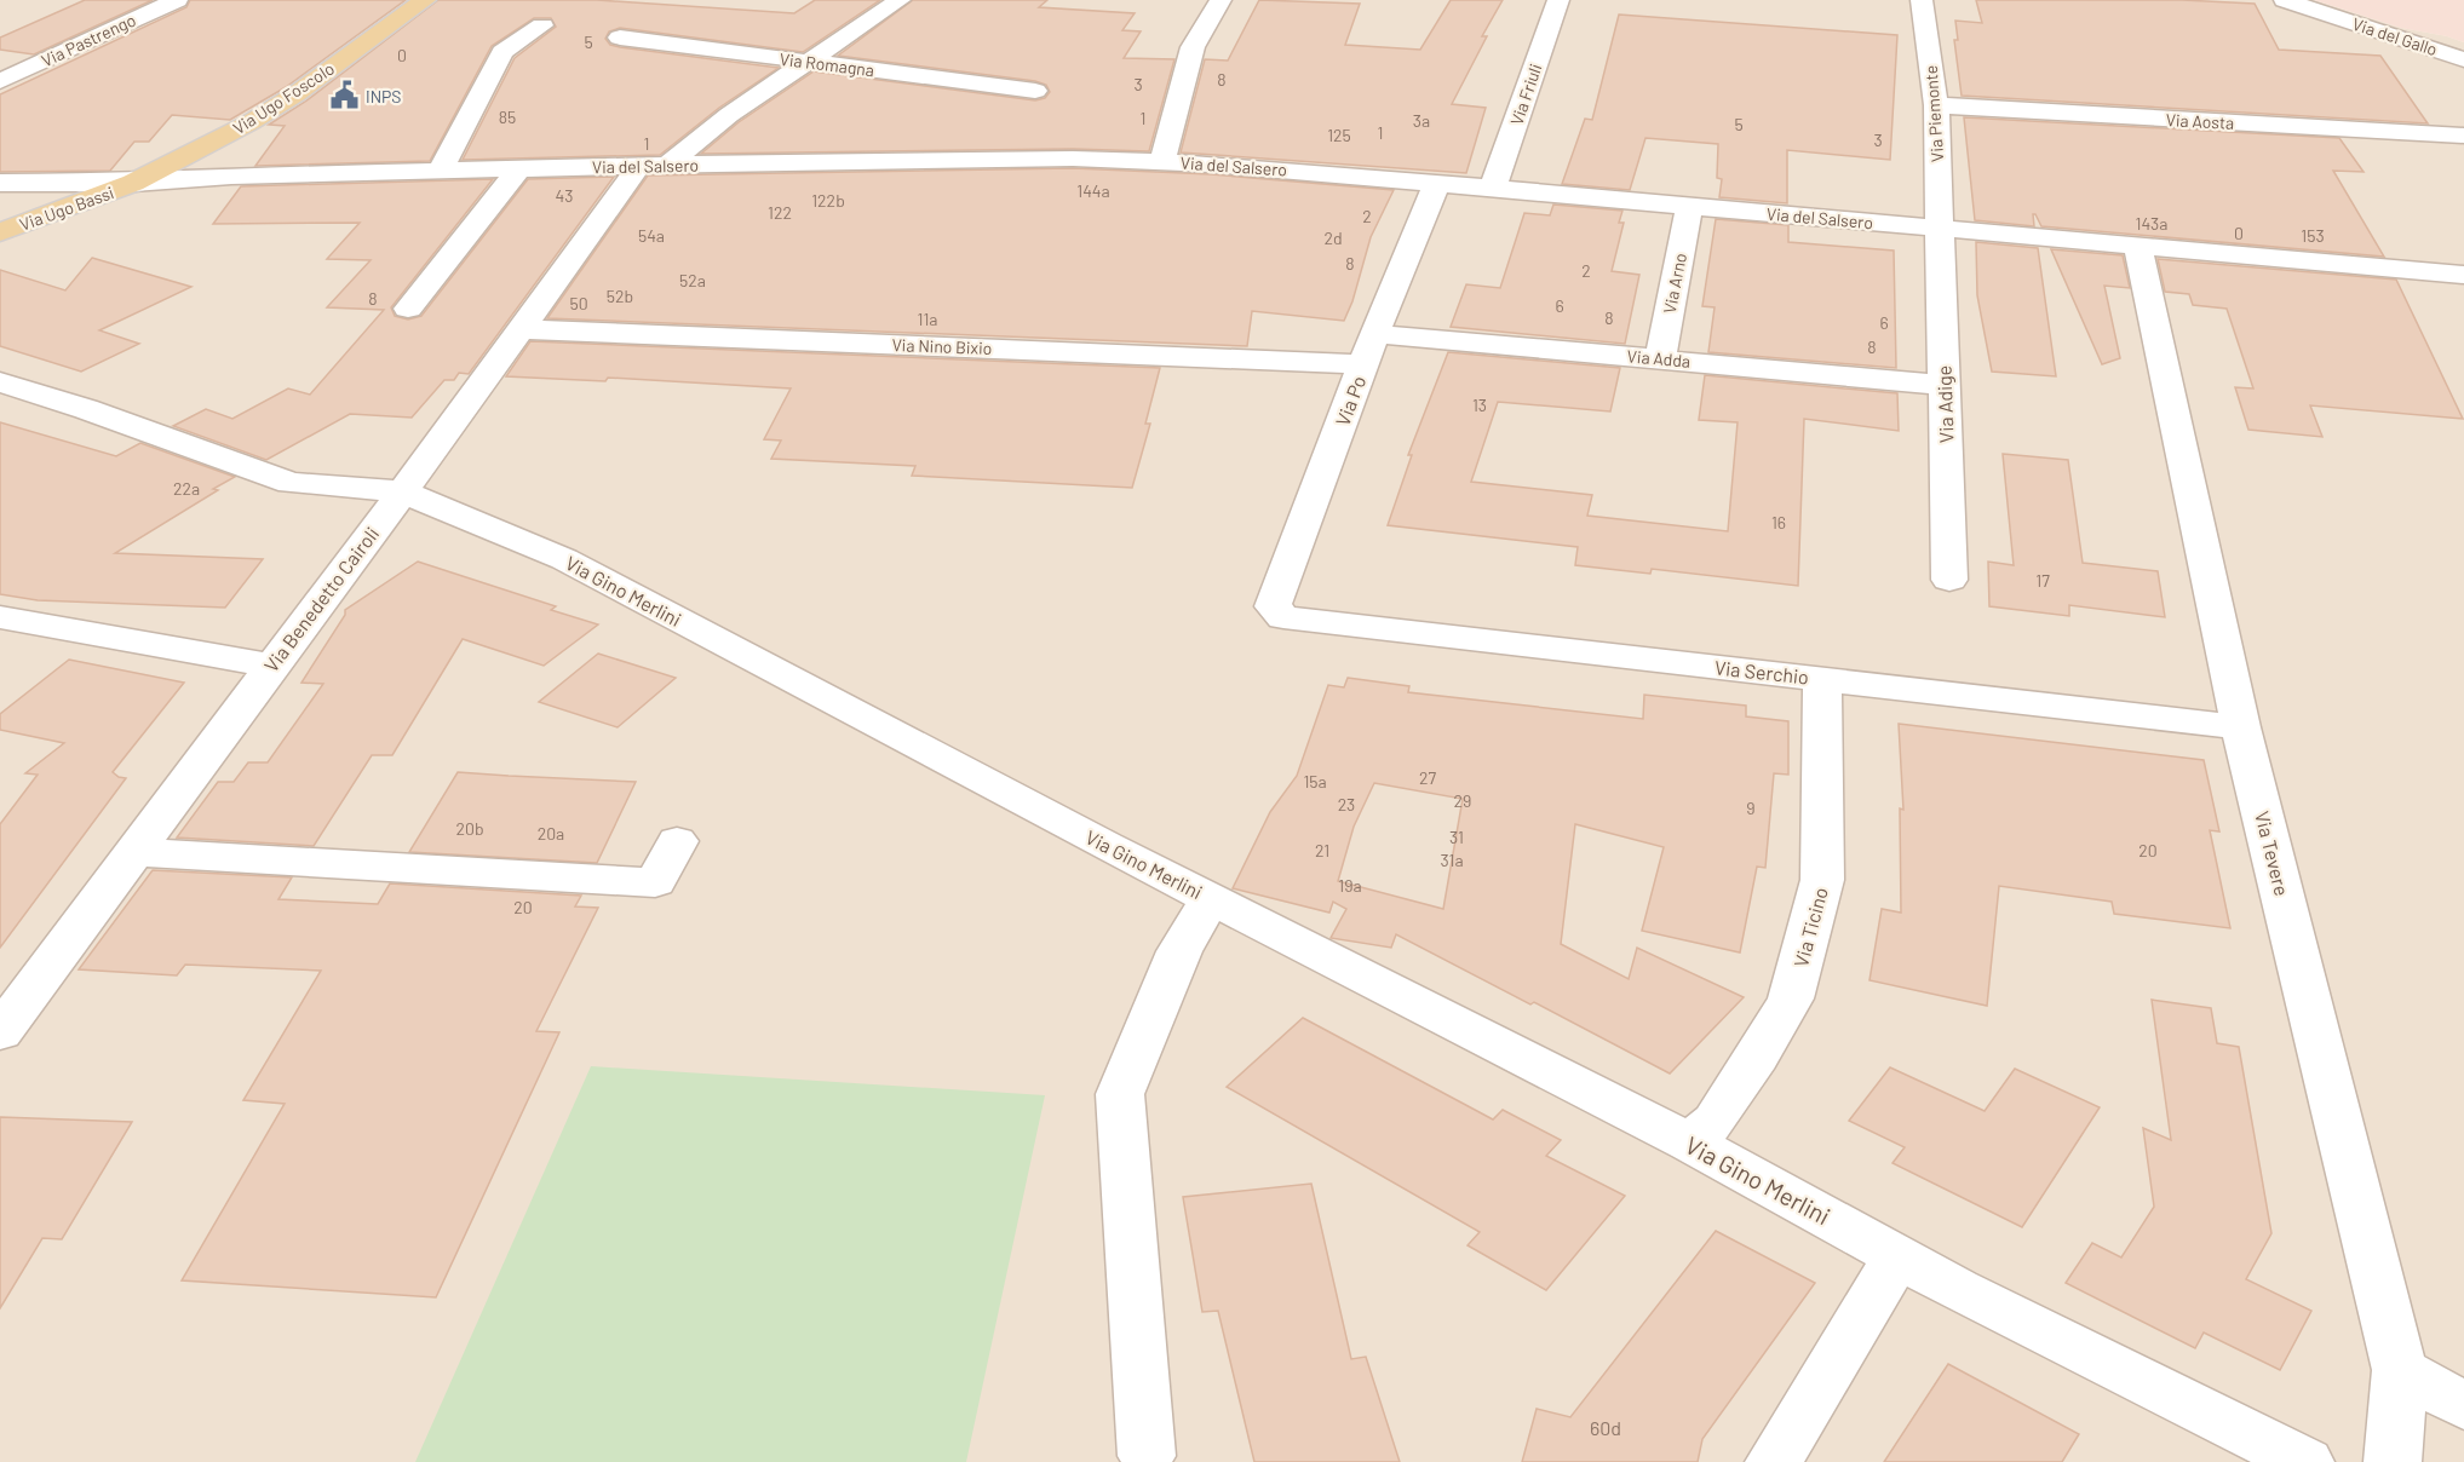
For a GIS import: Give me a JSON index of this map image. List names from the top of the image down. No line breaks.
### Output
{"streets":{"main road":["Via Ugo Foscolo","Via Ugo Bassi"],"street":["Via del Gallo","Via Pastrengo","Via Romagna","Via Friuli","Via Piemonte","Via Aosta","Via del Salsero","Via Arno","Via Nino Bixio","Via Adda","Via Po","Via Adige","Via Gino Merlini","Via Benedetto Cairoli","Via Serchio","Via Tevere","Via Ticino"]},"crossings":[["Via Romagna","Via Benedetto Cairoli"],["Via Friuli","Via del Salsero"],["Via Ugo Foscolo","Via del Salsero"],["Via Ugo Foscolo","Via Ugo Bassi"],["Via Piemonte","Via Aosta"],["Via Piemonte","Via del Salsero"],["Via Piemonte","Via Adige"],["Via del Salsero","Via Ugo Bassi"],["Via del Salsero","Via Arno"],["Via del Salsero","Via Po"],["Via del Salsero","Via Adige"],["Via del Salsero","Via Benedetto Cairoli"],["Via del Salsero","Via Tevere"],["Via Arno","Via Adda"],["Via Nino Bixio","Via Adda"],["Via Nino Bixio","Via Po"],["Via Nino Bixio","Via Benedetto Cairoli"],["Via Adda","Via Po"],["Via Adda","Via Adige"],["Via Po","Via Serchio"],["Via Gino Merlini","Via Benedetto Cairoli"],["Via Gino Merlini","Via Ticino"],["Via Serchio","Via Tevere"],["Via Serchio","Via Ticino"]],"places":{"public building":["INPS"]},"house_numbers":["5","0","8","3","85","1","3a","5","1","125","3","1","144a","43","122b","122","2","143a","0","54a","153","2d","8","2","52a","52b","8","50","6","8","11a","6","8","13","22a","16","17","27","15a","29","23","9","20b","20a","31","21","20","31a","19a","20","60d"]}
